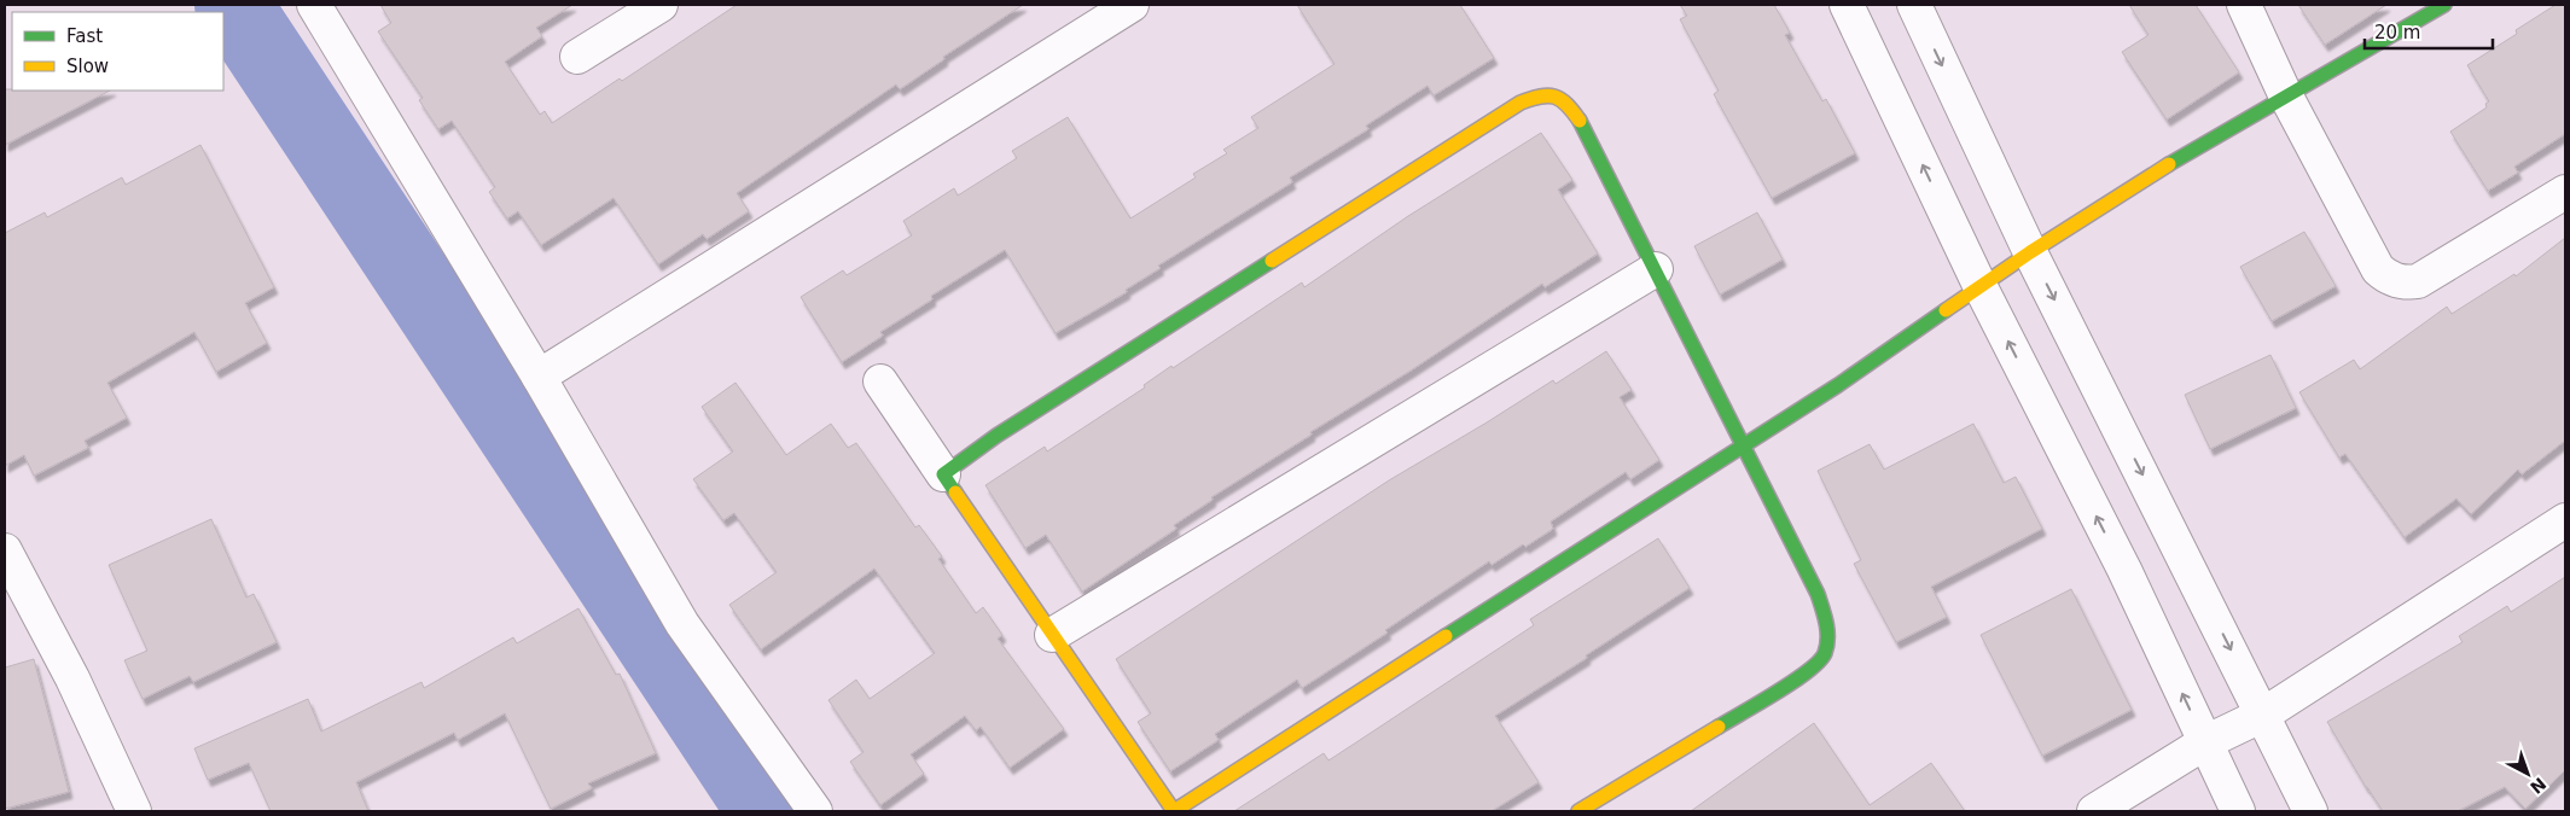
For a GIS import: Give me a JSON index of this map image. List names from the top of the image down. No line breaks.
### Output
{"legend":["Fast","Slow"],"scale_bar":"20 m","north":"bottom right"}
